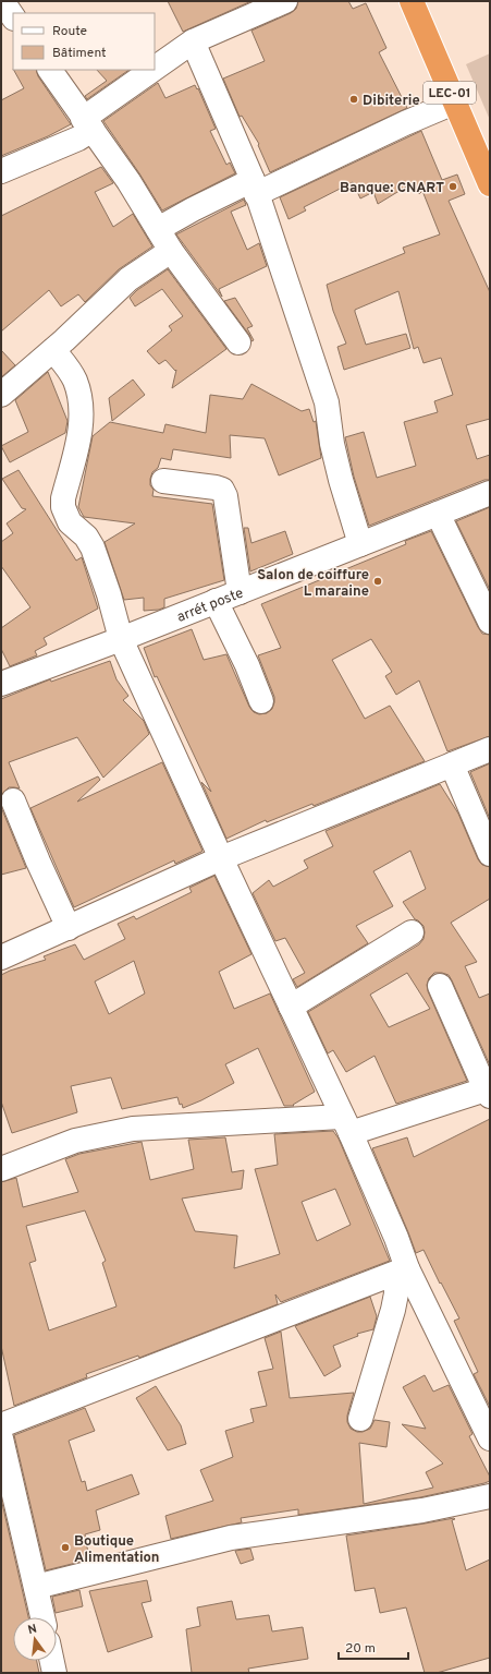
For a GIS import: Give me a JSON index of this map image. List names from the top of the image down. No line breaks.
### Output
{"streets":{"highway":["LEC-01"],"street":["arrét poste"]},"places":["Dibiterie","Banque: CNART","Salon de coiffure L maraine","Boutique Alimentation"],"legend":["Route","Bâtiment"],"scale_bar":"20 m","north":"top"}
